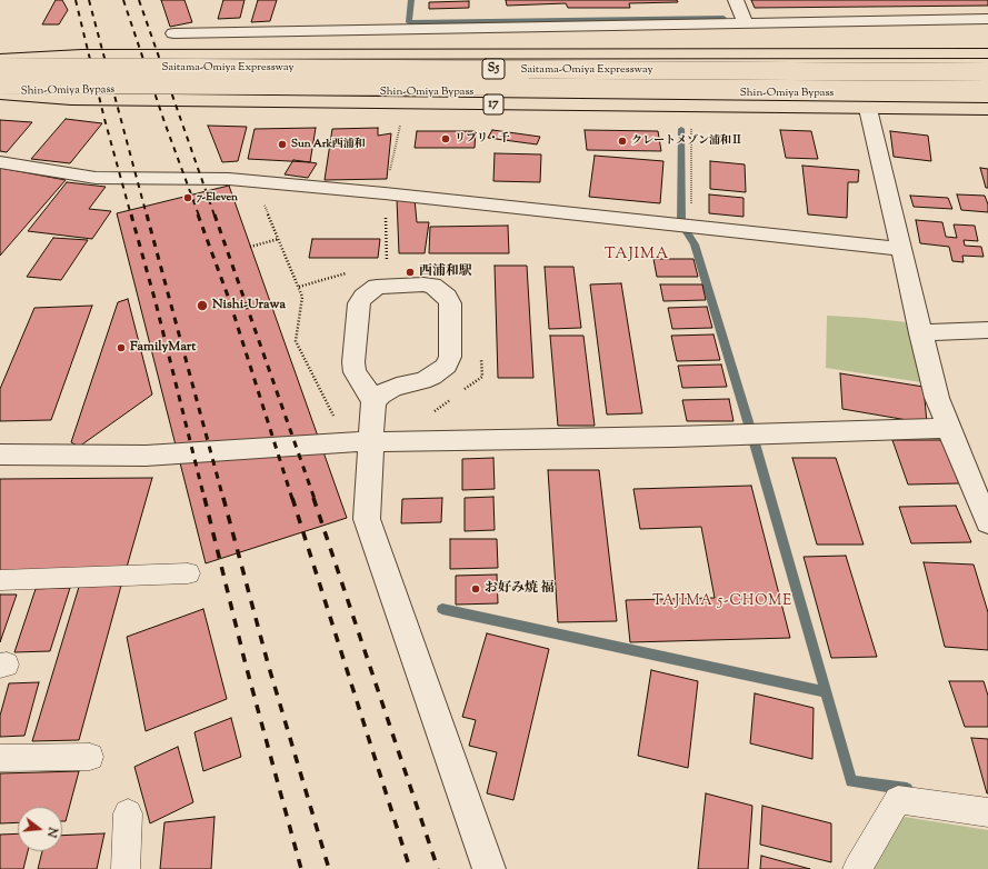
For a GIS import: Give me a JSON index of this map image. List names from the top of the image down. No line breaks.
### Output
{"streets":{"highway":["Saitama-Omiya Expressway","S5","Shin-Omiya Bypass","17"]},"crossings":[["Shin-Omiya Bypass","17"]],"districts":["TAJIMA","TAJIMA 5-CHOME"],"places":["リブリ・千","クレートメゾン浦和Ⅱ","Sun Ark西浦和","7-Eleven","西浦和駅","Nishi-Urawa","FamilyMart","お好み焼 福"],"north":"right"}
